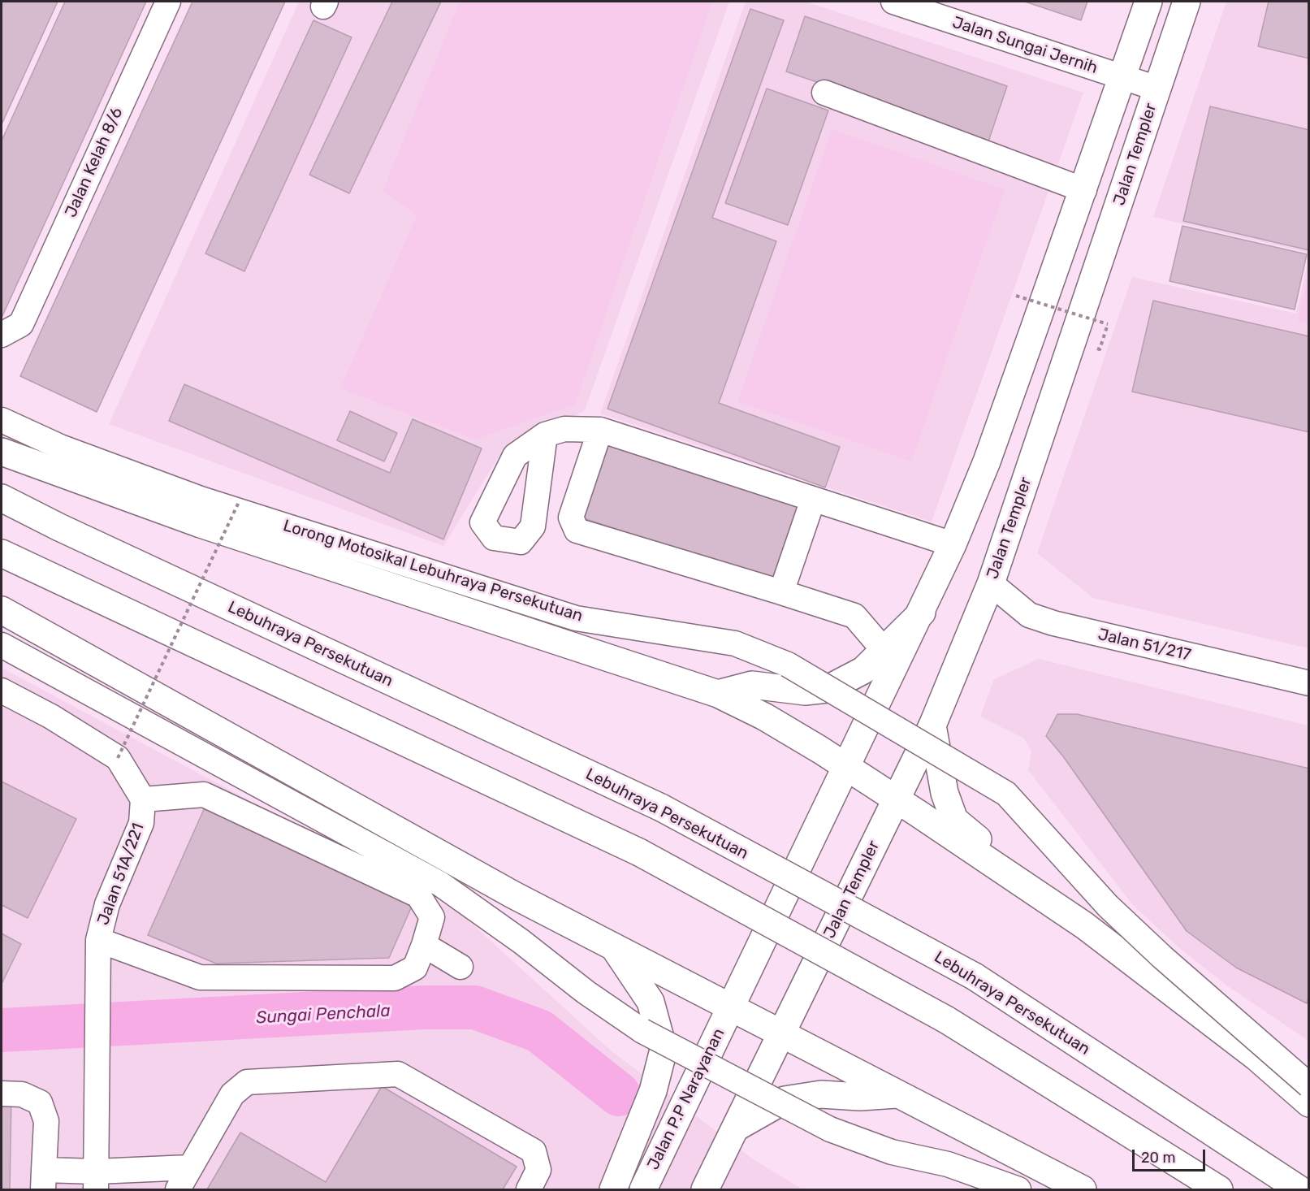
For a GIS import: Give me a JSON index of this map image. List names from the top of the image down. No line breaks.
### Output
{"streets":{"main road":["Jalan Templer","Lebuhraya Persekutuan","Jalan P.P Narayanan"],"street":["Jalan Sungai Jernih","Jalan Kelah 8/6","Lorong Motosikal Lebuhraya Persekutuan","Jalan 51/217","Jalan 51A/221"]},"crossings":[["Jalan Sungai Jernih","Jalan Templer"],["Jalan Templer","Jalan 51/217"]],"water":["Sungai Penchala"],"scale_bar":"20 m"}
